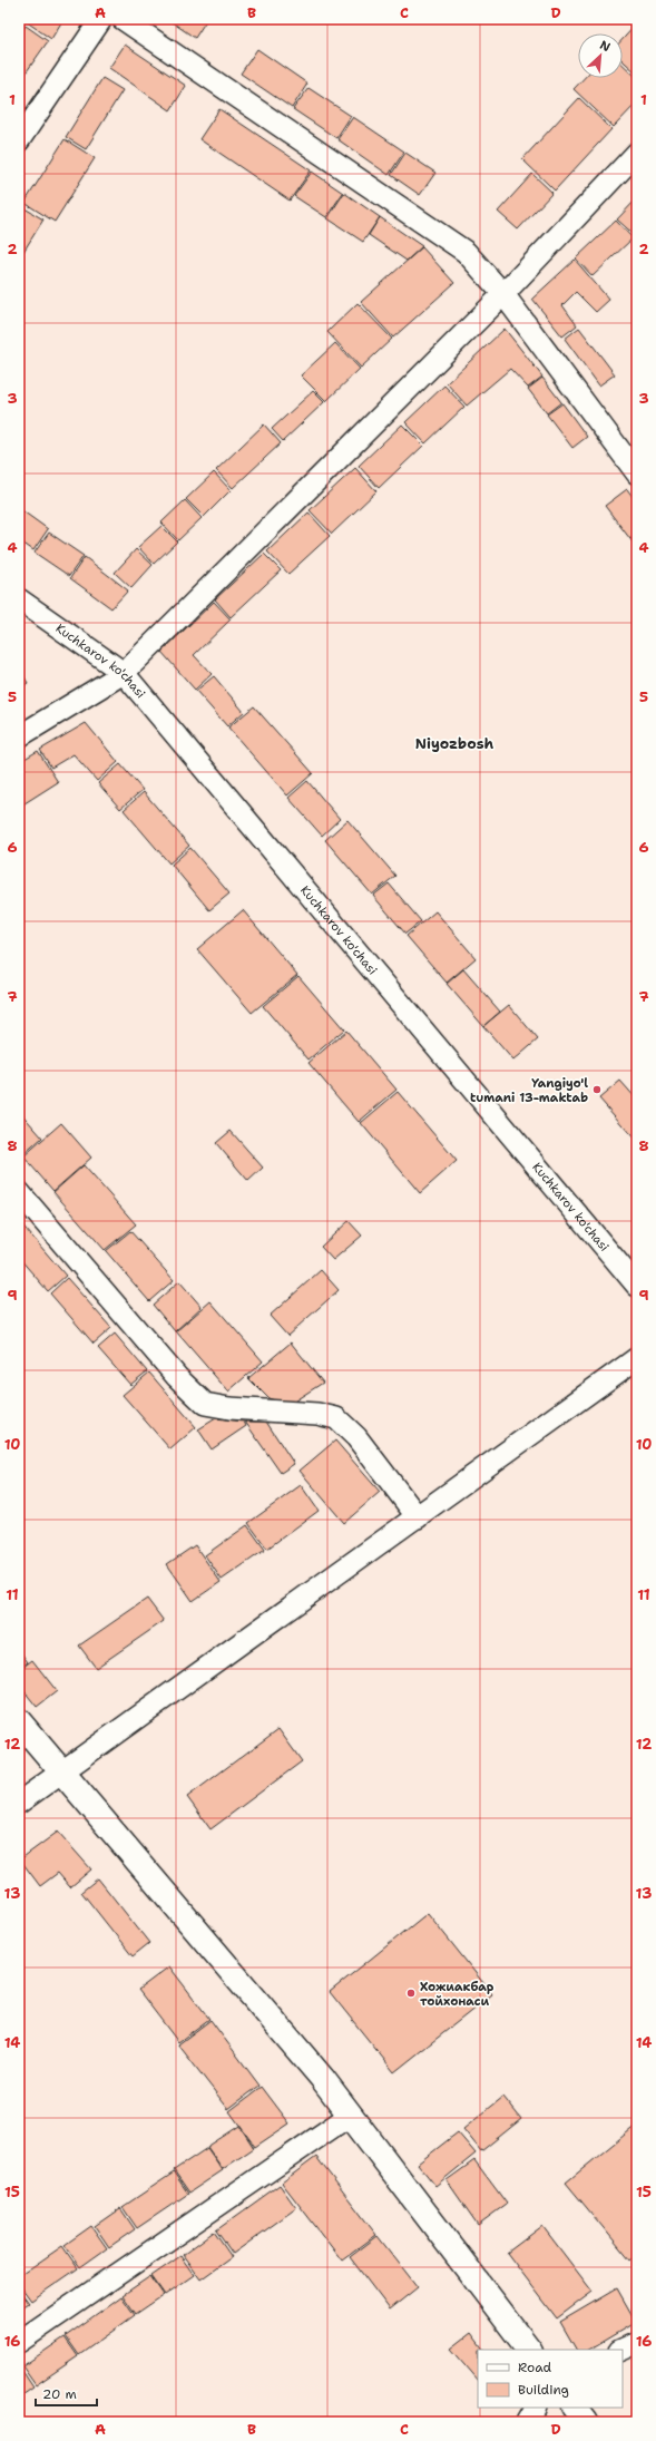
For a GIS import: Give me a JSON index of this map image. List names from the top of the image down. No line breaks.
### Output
{"streets":{"street":["Kuchkarov ko'chasi"]},"districts":["Niyozbosh"],"places":["Yangiyo'l tumani 13-maktab","Хожиакбар тойхонаси"],"legend":["Road","Building"],"scale_bar":"20 m","north":"top right","grid":{"columns":["A","B","C","D"],"rows":["1","2","3","4","5","6","7","8","9","10","11","12","13","14","15","16"]}}
